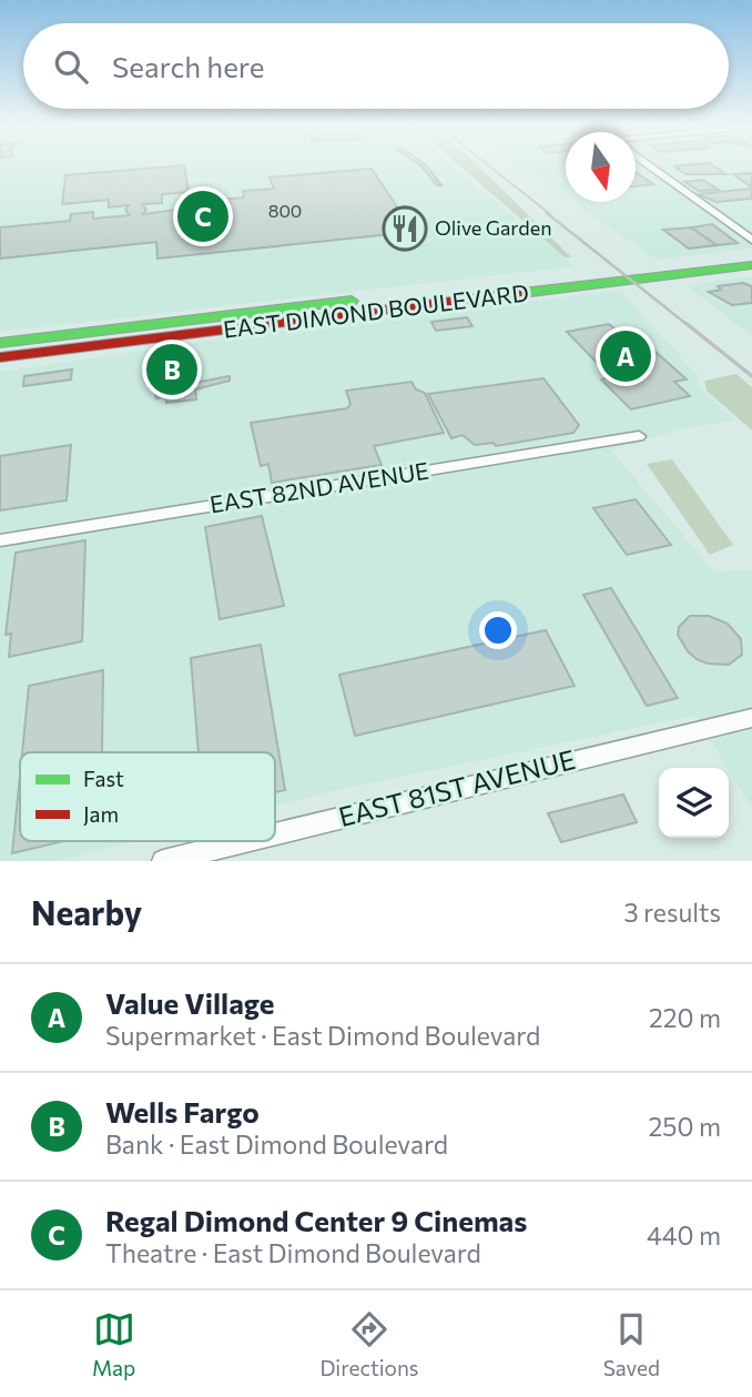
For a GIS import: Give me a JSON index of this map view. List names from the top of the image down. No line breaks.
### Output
{"streets":{"main road":["EAST DIMOND BOULEVARD"],"street":["EAST 82ND AVENUE","EAST 81ST AVENUE"]},"places":{"restaurant":["Olive Garden"]},"house_numbers":["800"],"legend":["Fast","Jam"],"north":"bottom","page":{"search":"Search here","pins":["C","A","B"],"heading":["Nearby","3 results"],"list":[{"mark":"A","name":"Value Village","note":"Supermarket · East Dimond Boulevard","value":"220 m"},{"mark":"B","name":"Wells Fargo","note":"Bank · East Dimond Boulevard","value":"250 m"},{"mark":"C","name":"Regal Dimond Center 9 Cinemas","note":"Theatre · East Dimond Boulevard","value":"440 m"}],"nav":["Map","Directions","Saved"]}}
